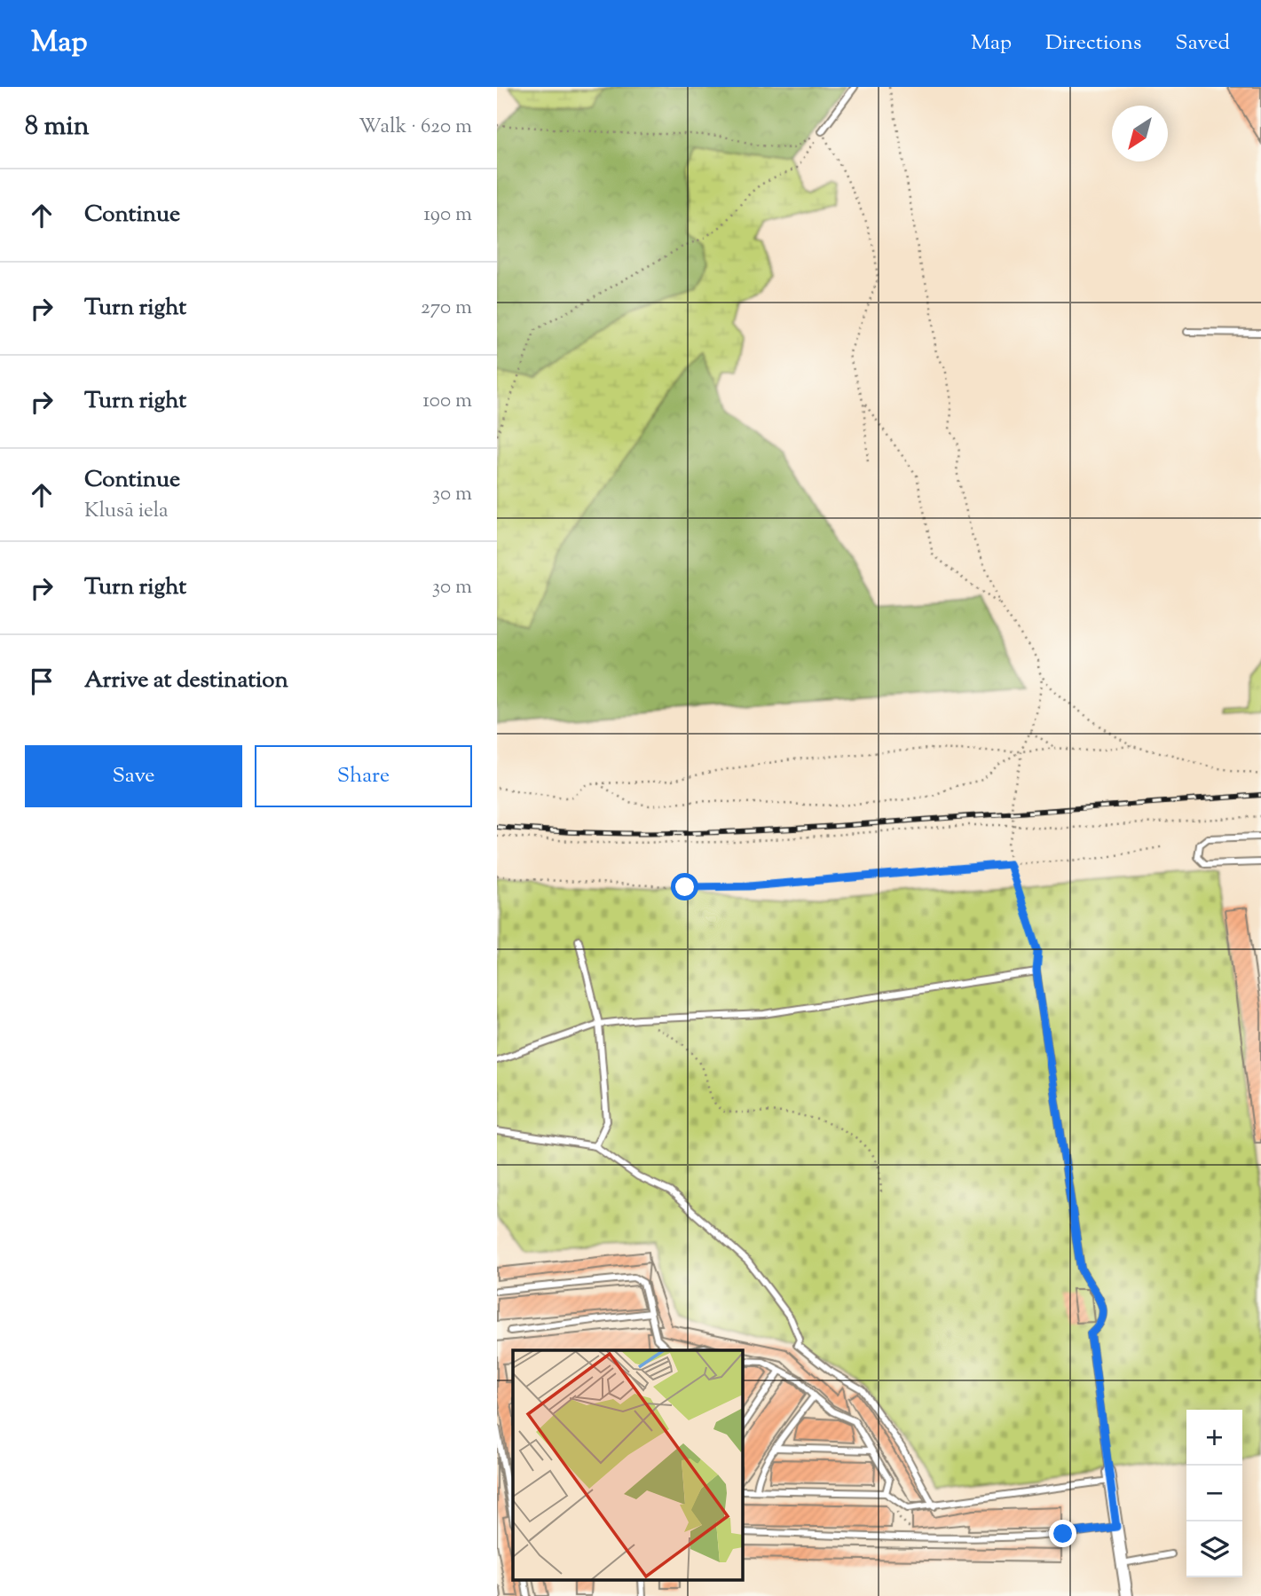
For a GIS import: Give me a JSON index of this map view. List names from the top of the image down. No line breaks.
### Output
{"north":"bottom left","page":{"header":"Map","nav":["Map","Directions","Saved"],"heading":["8 min","Walk · 620 m"],"list":[["Continue","190 m"],["Turn right","270 m"],["Turn right","100 m"],["Continue","Klusā iela","30 m"],["Turn right","30 m"],"Arrive at destination"],"buttons":["Save","Share"],"map_buttons":["+","−"]}}
